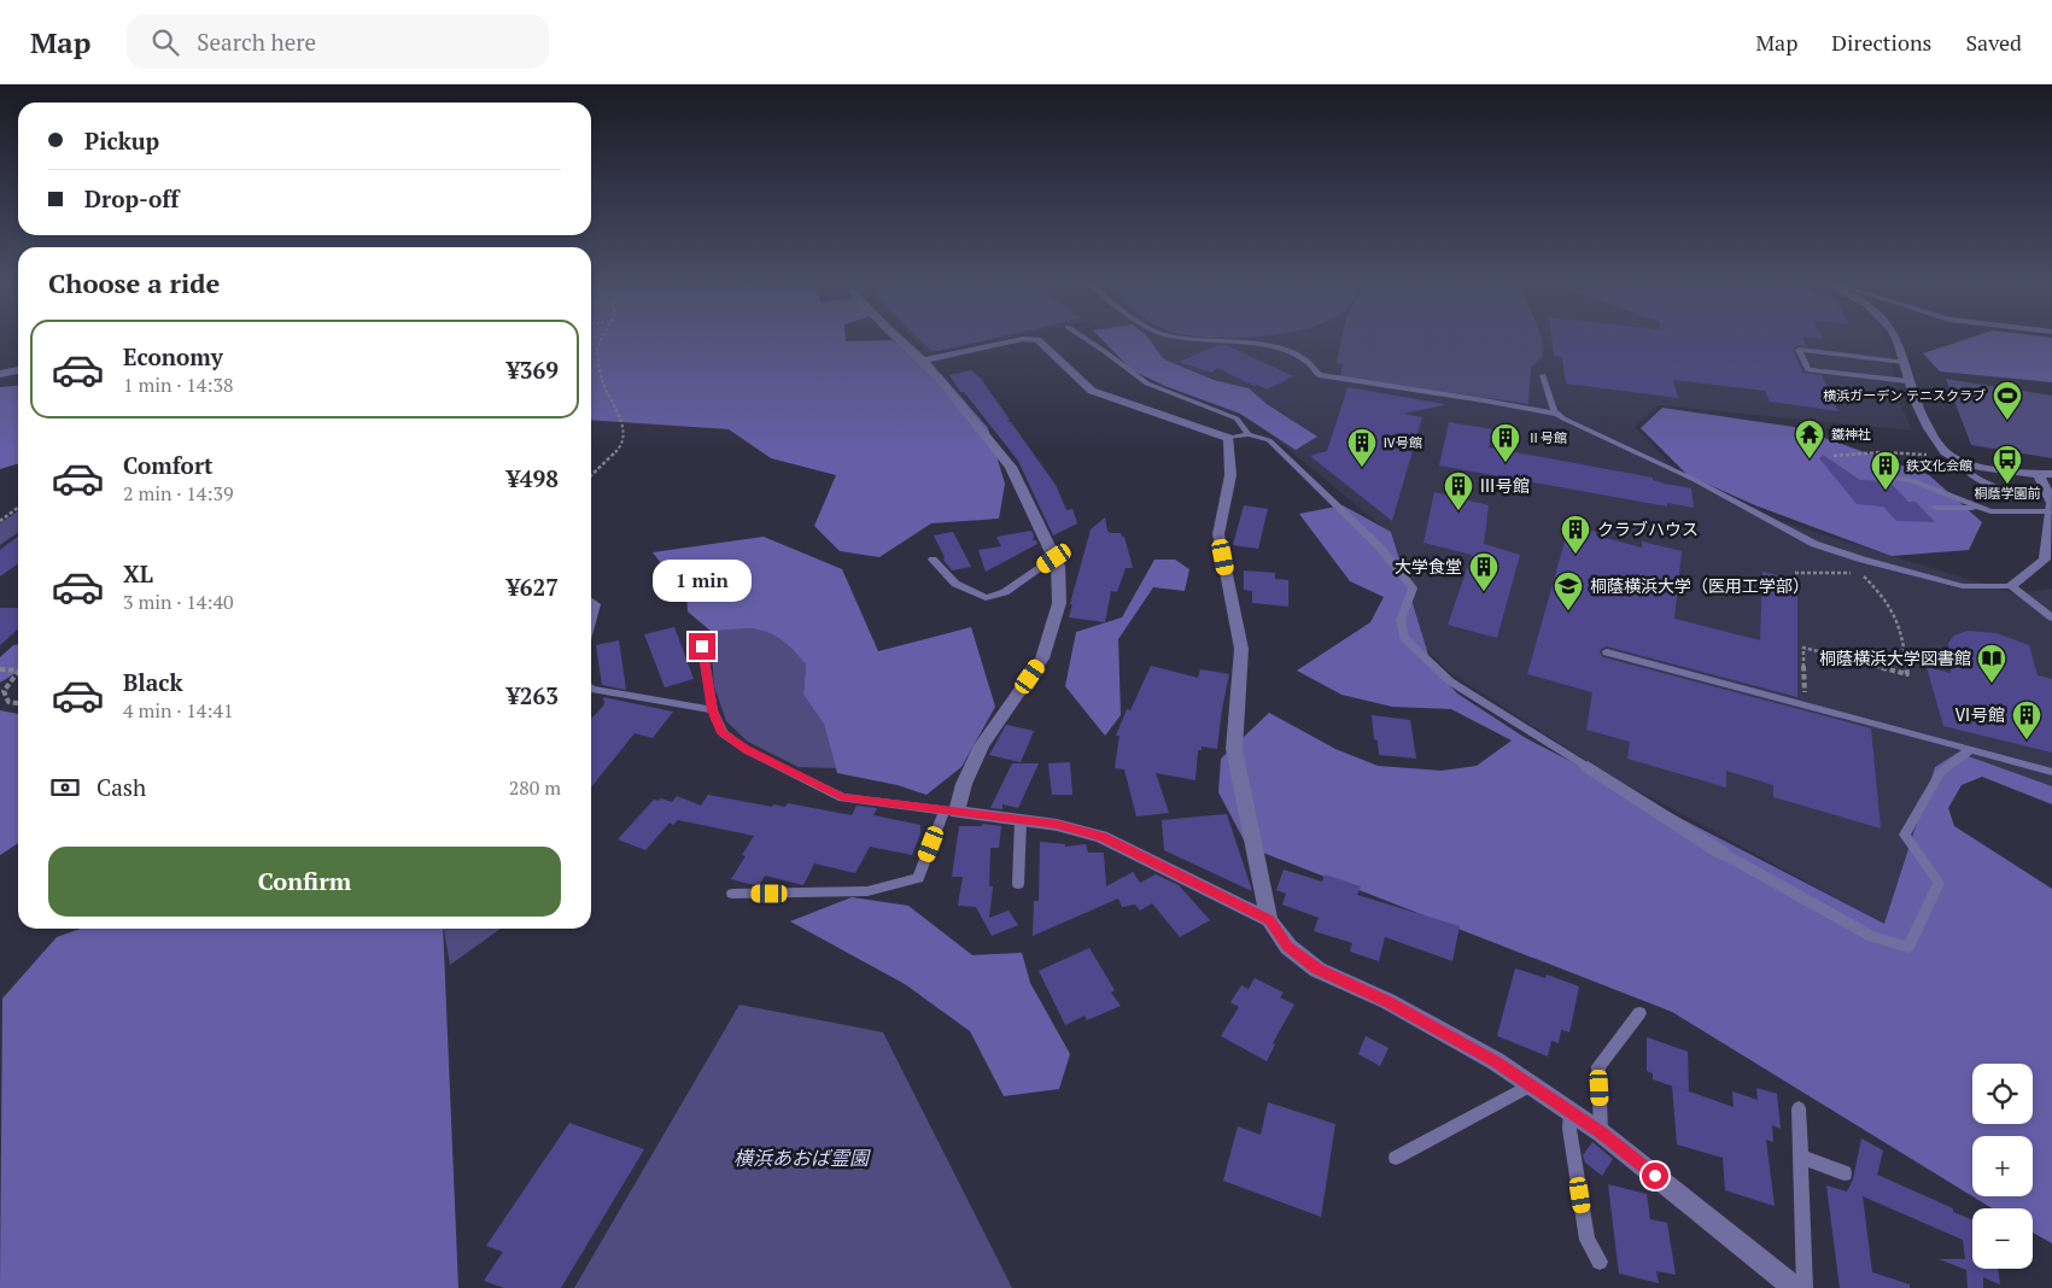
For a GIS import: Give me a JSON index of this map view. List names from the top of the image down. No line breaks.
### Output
{"parks":["横浜あおば霊園"],"places":{"sports":["横浜ガーデン テニスクラブ"],"temple":["鐵神社"],"building":["Ⅱ号館","Ⅳ号館","鉄文化会館","Ⅲ号館","クラブハウス","大学食堂","Ⅵ号館"],"bus stop":["桐蔭学園前"],"school or university":["桐蔭横浜大学（医用工学部）"],"library":["桐蔭横浜大学図書館"]},"page":{"header":"Map","search":"Search here","nav":["Map","Directions","Saved"],"banner":["Pickup","Drop-off"],"heading":"Choose a ride","list":[{"name":"Economy","note":"1 min · 14:38","value":"¥369"},{"name":"Comfort","note":"2 min · 14:39","value":"¥498"},{"name":"XL","note":"3 min · 14:40","value":"¥627"},{"name":"Black","note":"4 min · 14:41","value":"¥263"}],"bubble":"1 min","pay":["Cash","280 m"],"buttons":"Confirm","map_buttons":["+","−"]}}
